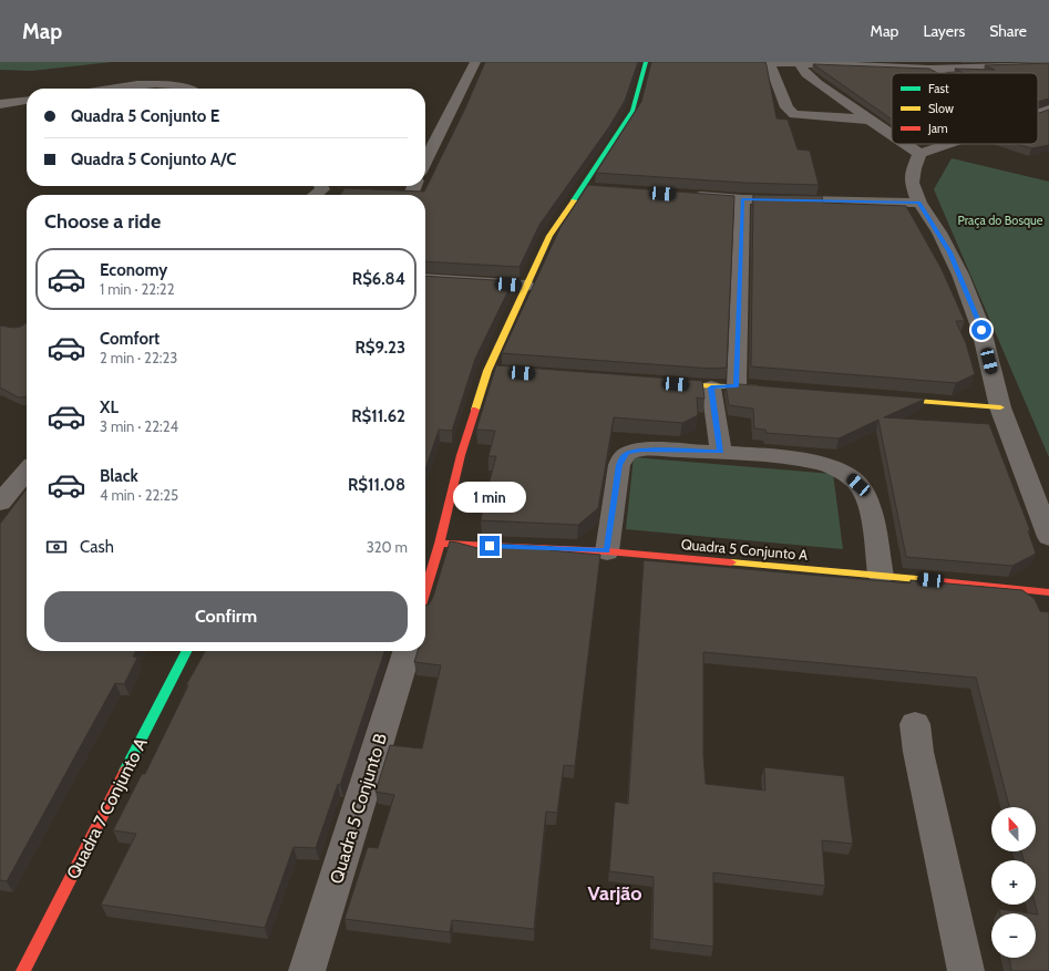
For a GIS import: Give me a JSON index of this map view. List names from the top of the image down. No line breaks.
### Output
{"streets":{"street":["Quadra 5 Conjunto A","Quadra 7 Conjunto A","Quadra 5 Conjunto B"]},"districts":["Varjão"],"parks":["Praça do Bosque"],"legend":["Fast","Slow","Jam"],"north":"top","page":{"header":"Map","nav":["Map","Layers","Share"],"banner":["Quadra 5 Conjunto E","Quadra 5 Conjunto A/C"],"heading":"Choose a ride","list":[{"name":"Economy","note":"1 min · 22:22","value":"R$6.84"},{"name":"Comfort","note":"2 min · 22:23","value":"R$9.23"},{"name":"XL","note":"3 min · 22:24","value":"R$11.62"},{"name":"Black","note":"4 min · 22:25","value":"R$11.08"}],"bubble":"1 min","pay":["Cash","320 m"],"buttons":"Confirm","map_buttons":["+","−"]}}
